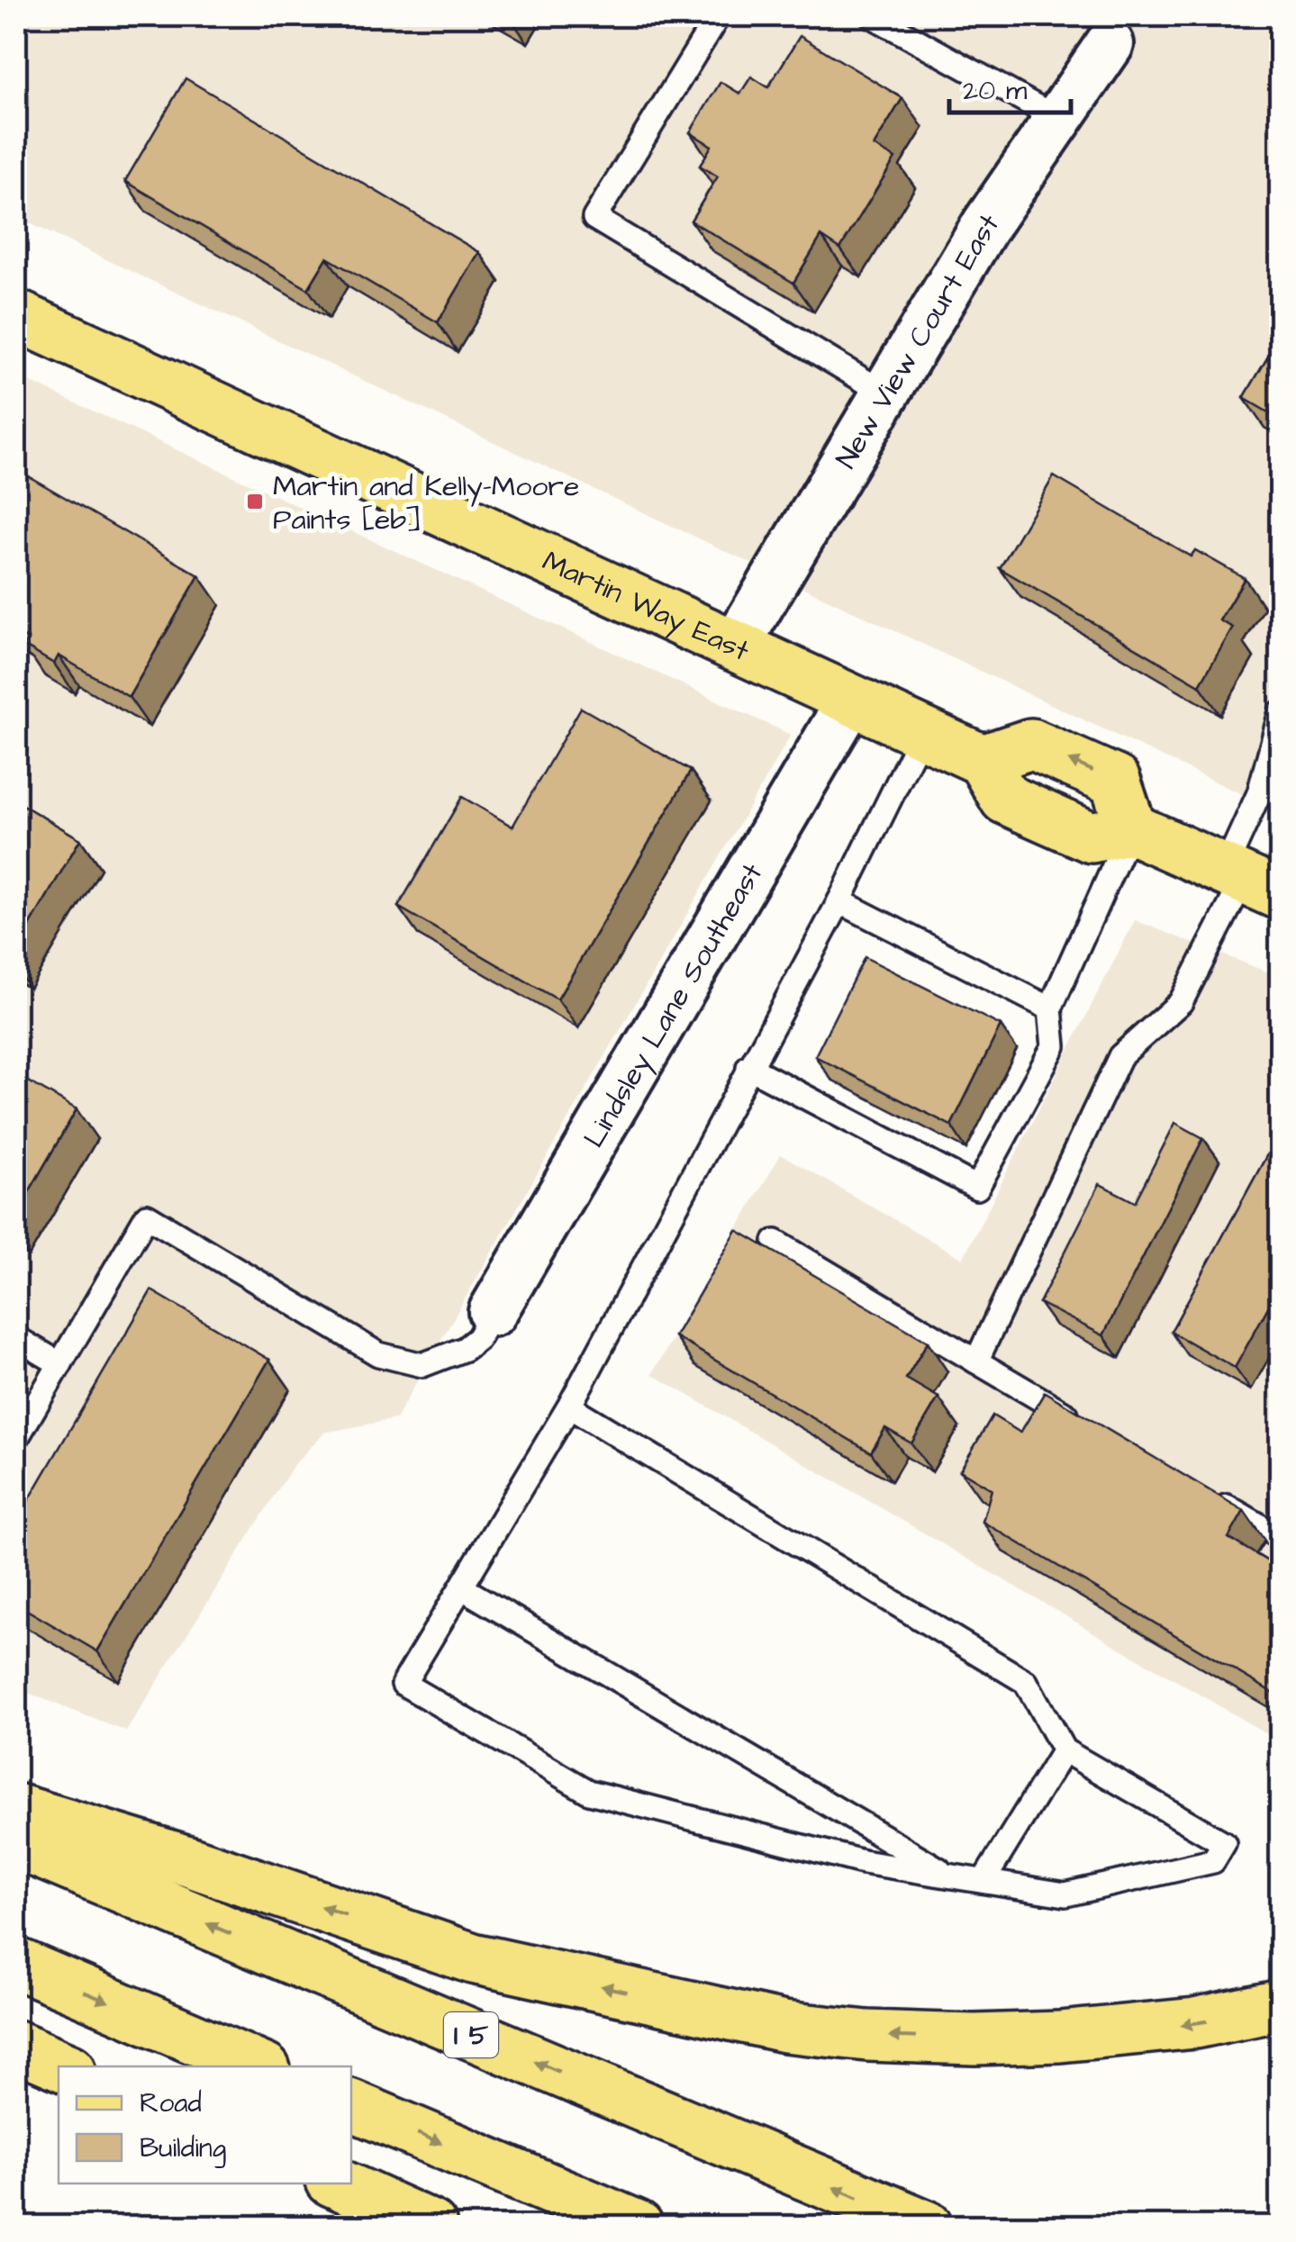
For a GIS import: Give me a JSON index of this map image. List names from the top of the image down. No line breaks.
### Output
{"streets":{"main road":["Martin Way East","I 5"],"street":["New View Court East","Lindsley Lane Southeast"]},"crossings":[["New View Court East","Martin Way East"],["Martin Way East","Lindsley Lane Southeast"]],"places":{"transit":["Martin and Kelly-Moore Paints [eb]"]},"legend":["Road","Building"],"scale_bar":"20 m"}
